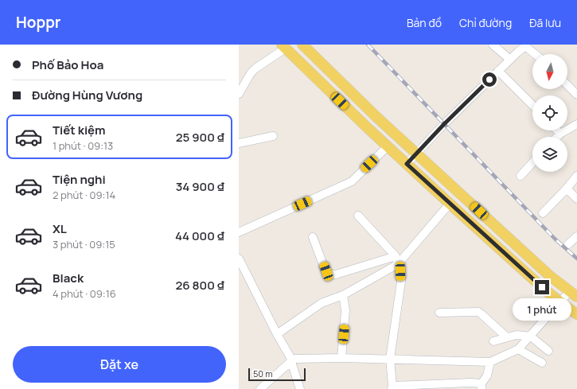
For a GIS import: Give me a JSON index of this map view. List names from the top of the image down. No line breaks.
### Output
{"scale_bar":"50 m","north":"bottom","page":{"header":"Hoppr","nav":["Bản đồ","Chỉ đường","Đã lưu"],"banner":["Phố Bảo Hoa","Đường Hùng Vương"],"list":[{"name":"Tiết kiệm","note":"1 phút · 09:13","value":"25 900 ₫"},{"name":"Tiện nghi","note":"2 phút · 09:14","value":"34 900 ₫"},{"name":"XL","note":"3 phút · 09:15","value":"44 000 ₫"},{"name":"Black","note":"4 phút · 09:16","value":"26 800 ₫"}],"bubble":"1 phút","buttons":"Đặt xe","scale":"50 m"}}
